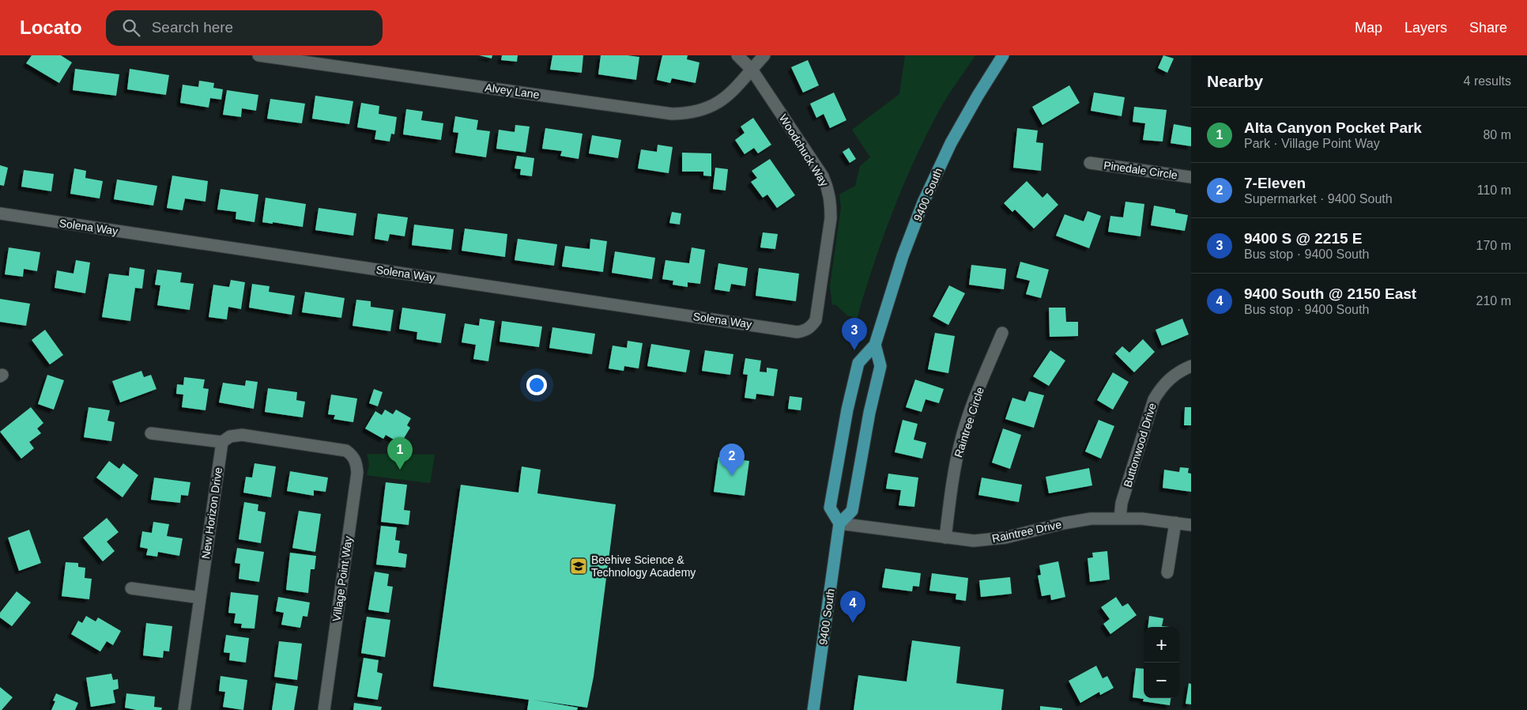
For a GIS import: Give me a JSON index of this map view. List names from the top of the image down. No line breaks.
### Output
{"streets":{"main road":["9400 South"],"street":["Alvey Lane","Woodchuck Way","Pinedale Circle","Solena Way","Raintree Circle","Buttonwood Drive","New Horizon Drive","Raintree Drive","Village Point Way"]},"crossings":[["Alvey Lane","Woodchuck Way"],["Woodchuck Way","Solena Way"],["9400 South","Raintree Drive"],["Raintree Circle","Raintree Drive"],["Buttonwood Drive","Raintree Drive"],["New Horizon Drive","Village Point Way"]],"places":{"school or university":["Beehive Science & Technology Academy"]},"page":{"header":"Locato","search":"Search here","nav":["Map","Layers","Share"],"heading":["Nearby","4 results"],"list":[{"mark":"1","name":"Alta Canyon Pocket Park","note":"Park · Village Point Way","value":"80 m"},{"mark":"2","name":"7-Eleven","note":"Supermarket · 9400 South","value":"110 m"},{"mark":"3","name":"9400 S @ 2215 E","note":"Bus stop · 9400 South","value":"170 m"},{"mark":"4","name":"9400 South @ 2150 East","note":"Bus stop · 9400 South","value":"210 m"}],"pins":["3","1","2","4"],"map_buttons":["+","−"]}}
